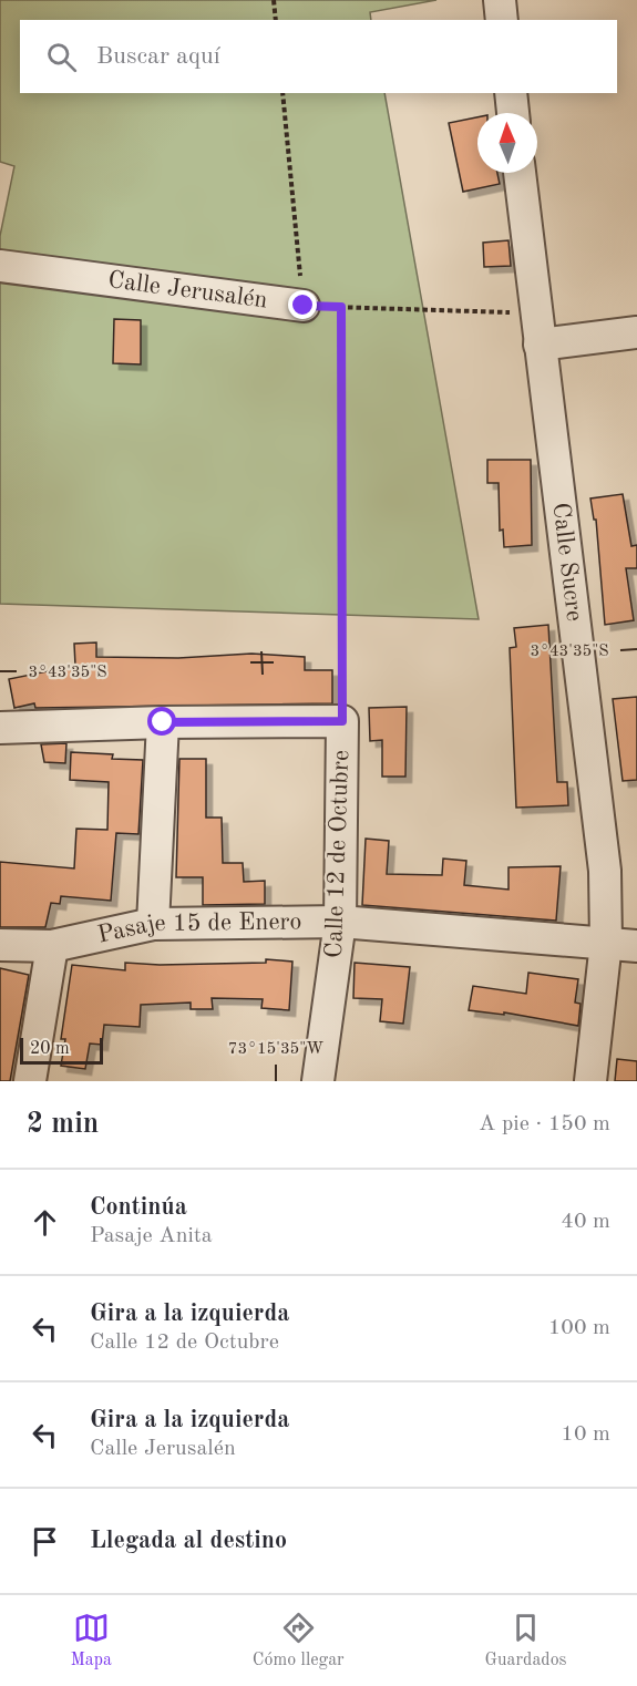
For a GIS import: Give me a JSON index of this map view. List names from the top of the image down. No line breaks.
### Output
{"streets":{"street":["Calle Jerusalén","Calle Sucre","Calle 12 de Octubre","Pasaje 15 de Enero"]},"crossings":[["Calle Jerusalén","Calle Sucre"],["Calle Jerusalén","Calle 12 de Octubre"],["Calle Sucre","Pasaje 15 de Enero"],["Calle 12 de Octubre","Pasaje 15 de Enero"]],"scale_bar":"20 m","north":"top","page":{"search":"Buscar aquí","scale":"20 m","heading":["2 min","A pie · 150 m"],"list":[["Continúa","Pasaje Anita","40 m"],["Gira a la izquierda","Calle 12 de Octubre","100 m"],["Gira a la izquierda","Calle Jerusalén","10 m"],"Llegada al destino"],"nav":["Mapa","Cómo llegar","Guardados"]},"coordinates":["3°43'35\"S","73°15'35\"W"]}
